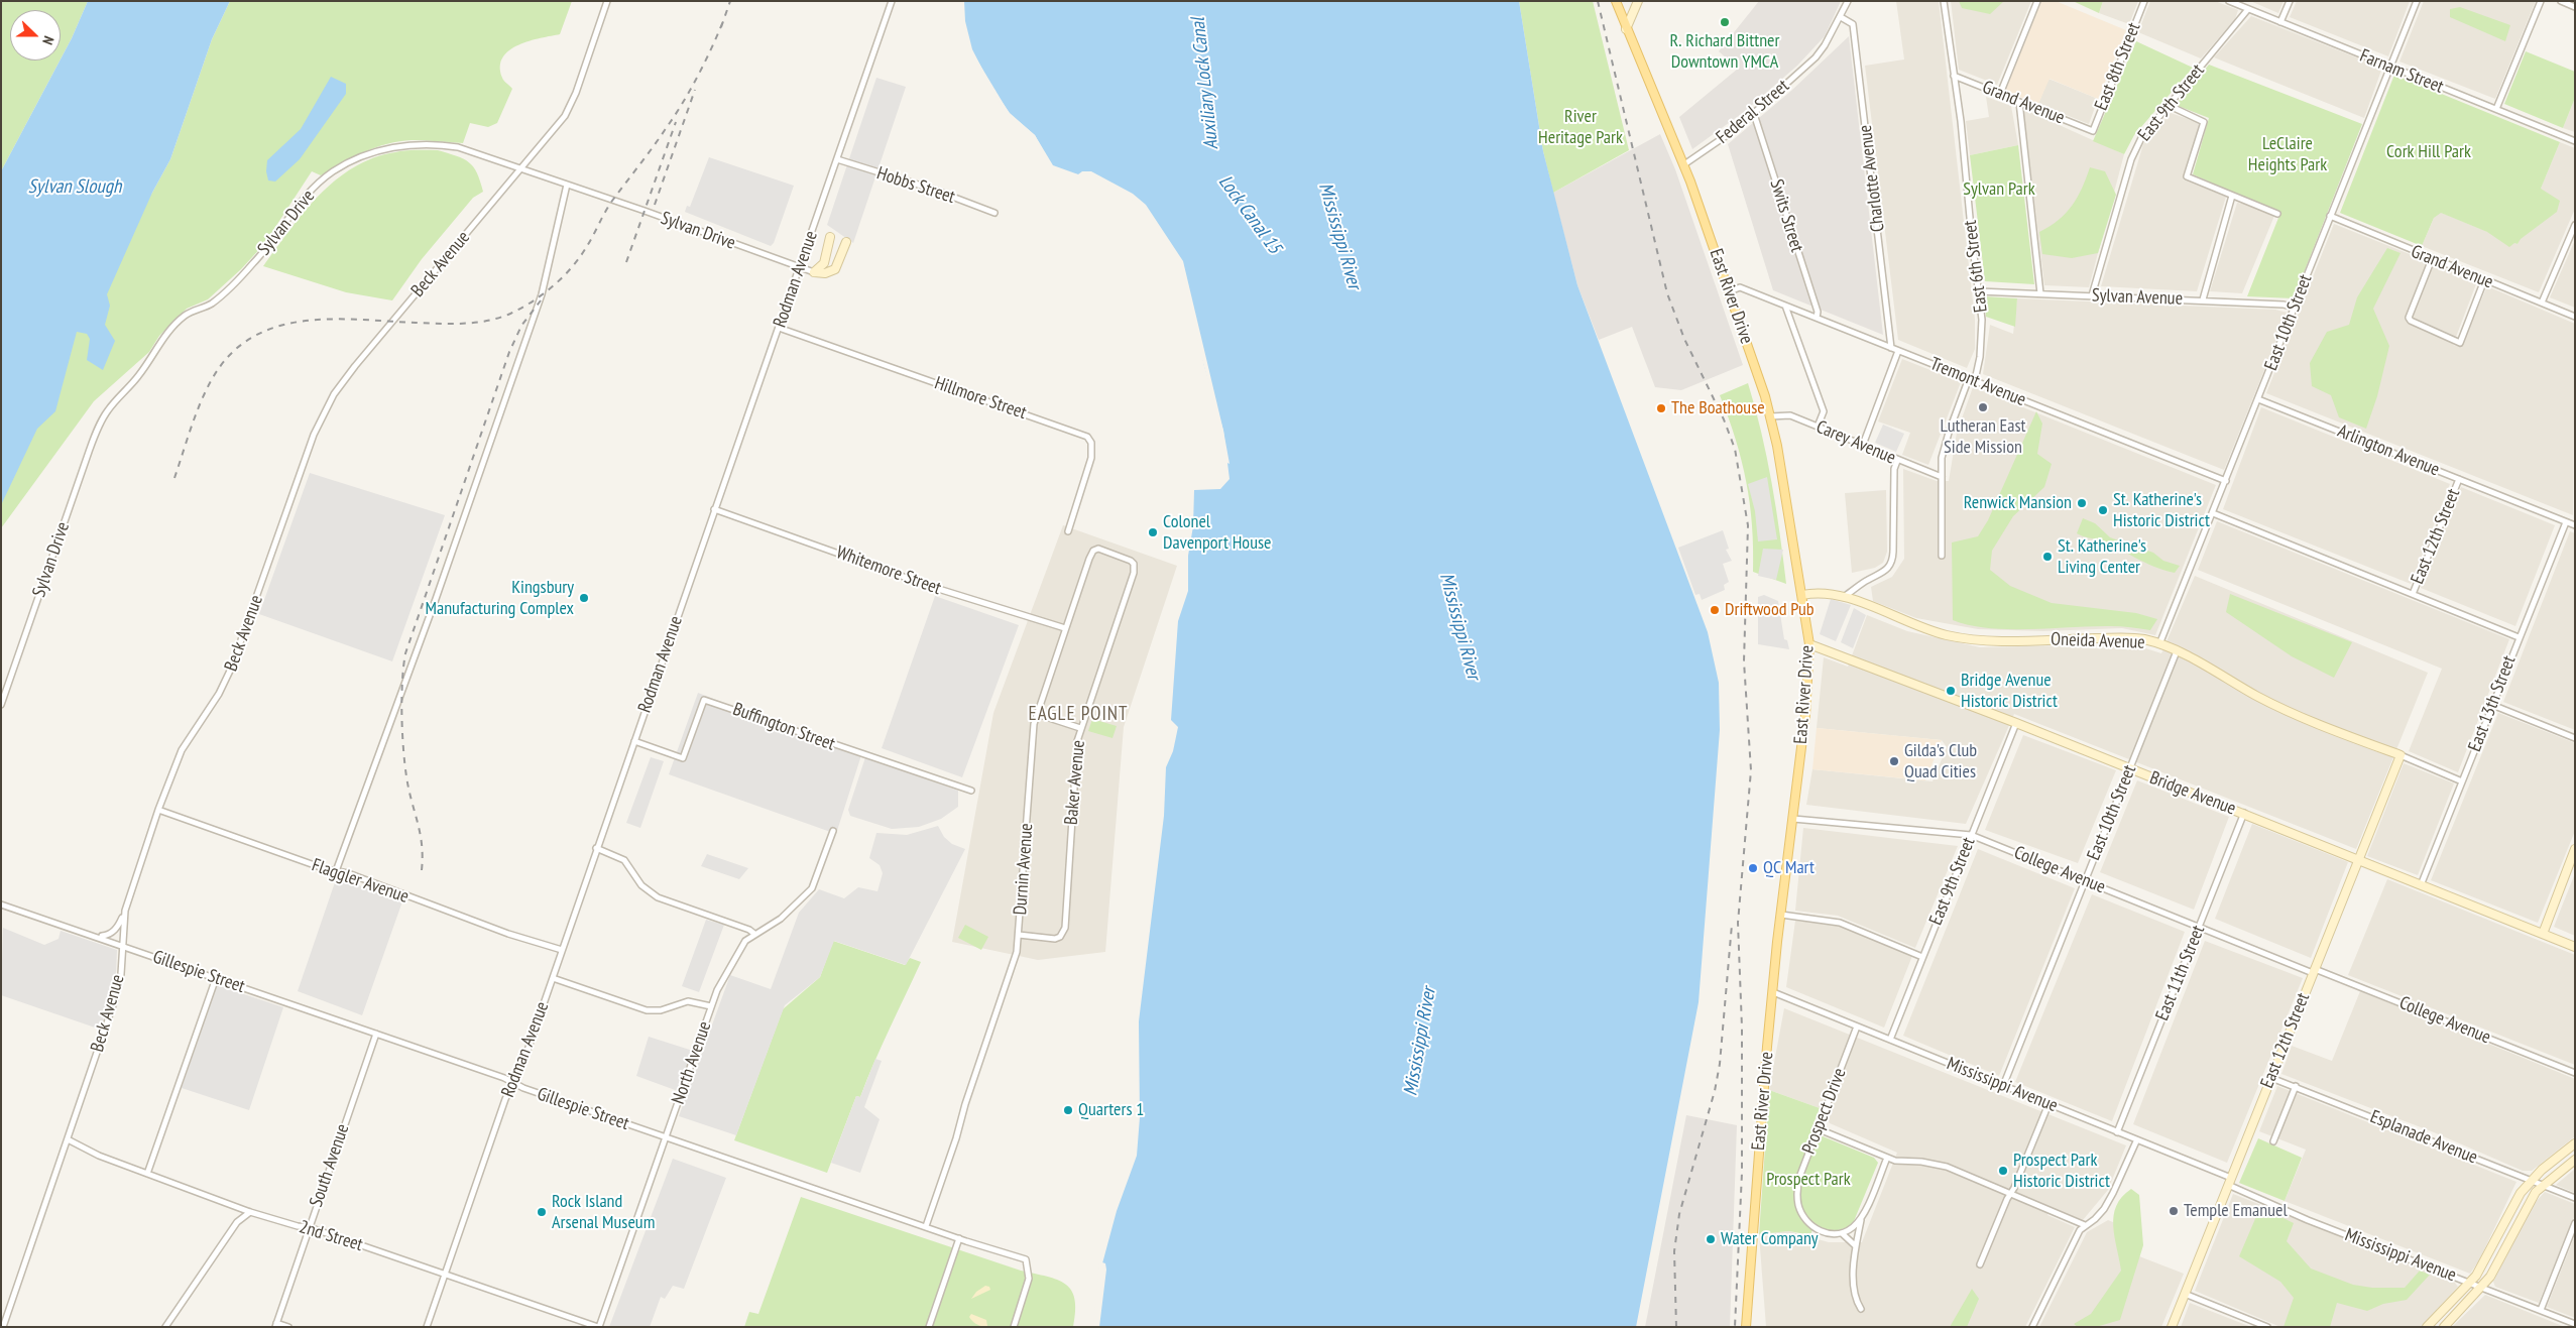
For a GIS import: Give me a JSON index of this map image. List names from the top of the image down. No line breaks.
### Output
{"streets":{"main road":["East River Drive"],"street":["East 8th Street","Farnam Street","Grand Avenue","East 9th Street","Federal Street","Charlotte Avenue","Hobbs Street","Swits Street","Sylvan Drive","Beck Avenue","East 6th Street","Rodman Avenue","Sylvan Avenue","East 10th Street","Tremont Avenue","Hillmore Street","Carey Avenue","Arlington Avenue","East 12th Street","Whitemore Street","Oneida Avenue","East 13th Street","Buffington Street","Baker Avenue","Bridge Avenue","Durnin Avenue","College Avenue","Flaggler Avenue","Gillespie Street","East 11th Street","North Avenue","Mississippi Avenue","Prospect Drive","Esplanade Avenue","South Avenue","2nd Street"]},"crossings":[["East 8th Street","Grand Avenue"],["Farnam Street","East 9th Street"],["Farnam Street","East 10th Street"],["Grand Avenue","East 6th Street"],["Grand Avenue","East 10th Street"],["East 9th Street","Sylvan Avenue"],["East 9th Street","Bridge Avenue"],["East 9th Street","College Avenue"],["East 9th Street","Mississippi Avenue"],["Federal Street","Charlotte Avenue"],["Federal Street","Swits Street"],["Federal Street","East River Drive"],["Charlotte Avenue","Tremont Avenue"],["Hobbs Street","Rodman Avenue"],["Swits Street","Tremont Avenue"],["Sylvan Drive","Beck Avenue"],["Sylvan Drive","Rodman Avenue"],["Beck Avenue","Flaggler Avenue"],["Beck Avenue","Gillespie Street"],["Beck Avenue","2nd Street"],["East 6th Street","Sylvan Avenue"],["East 6th Street","Tremont Avenue"],["East 6th Street","Carey Avenue"],["Rodman Avenue","Hillmore Street"],["Rodman Avenue","Whitemore Street"],["Rodman Avenue","Buffington Street"],["Rodman Avenue","Flaggler Avenue"],["Rodman Avenue","Gillespie Street"],["Rodman Avenue","2nd Street"],["East River Drive","Tremont Avenue"],["East River Drive","Carey Avenue"],["East River Drive","Oneida Avenue"],["East River Drive","Bridge Avenue"],["East River Drive","College Avenue"],["East River Drive","Mississippi Avenue"],["Sylvan Avenue","East 10th Street"],["East 10th Street","Tremont Avenue"],["East 10th Street","Arlington Avenue"],["East 10th Street","Oneida Avenue"],["East 10th Street","Bridge Avenue"],["East 10th Street","College Avenue"],["East 10th Street","Mississippi Avenue"],["Arlington Avenue","East 12th Street"],["Arlington Avenue","East 13th Street"],["East 12th Street","Oneida Avenue"],["East 12th Street","Bridge Avenue"],["East 12th Street","College Avenue"],["East 12th Street","Mississippi Avenue"],["East 12th Street","Esplanade Avenue"],["Whitemore Street","Durnin Avenue"],["Oneida Avenue","East 13th Street"],["East 13th Street","Bridge Avenue"],["Baker Avenue","Durnin Avenue"],["Bridge Avenue","East 11th Street"],["Durnin Avenue","Gillespie Street"],["College Avenue","East 11th Street"],["Gillespie Street","North Avenue"],["Gillespie Street","South Avenue"],["East 11th Street","Mississippi Avenue"],["North Avenue","2nd Street"],["Mississippi Avenue","Prospect Drive"],["South Avenue","2nd Street"]],"districts":["EAGLE POINT"],"water":["Auxiliary Lock Canal","Sylvan Slough","Lock Canal 15","Mississippi River"],"parks":["River Heritage Park","LeClaire Heights Park","Cork Hill Park","Sylvan Park","Prospect Park"],"places":["R. Richard Bittner Downtown YMCA","Lutheran East Side Mission","The Boathouse","Renwick Mansion","St. Katherine's Historic District","Colonel Davenport House","St. Katherine's Living Center","Kingsbury Manufacturing Complex","Driftwood Pub","Bridge Avenue Historic District","Gilda's Club Quad Cities","QC Mart","Quarters 1","Prospect Park Historic District","Temple Emanuel","Rock Island Arsenal Museum","Water Company"],"north":"right"}
